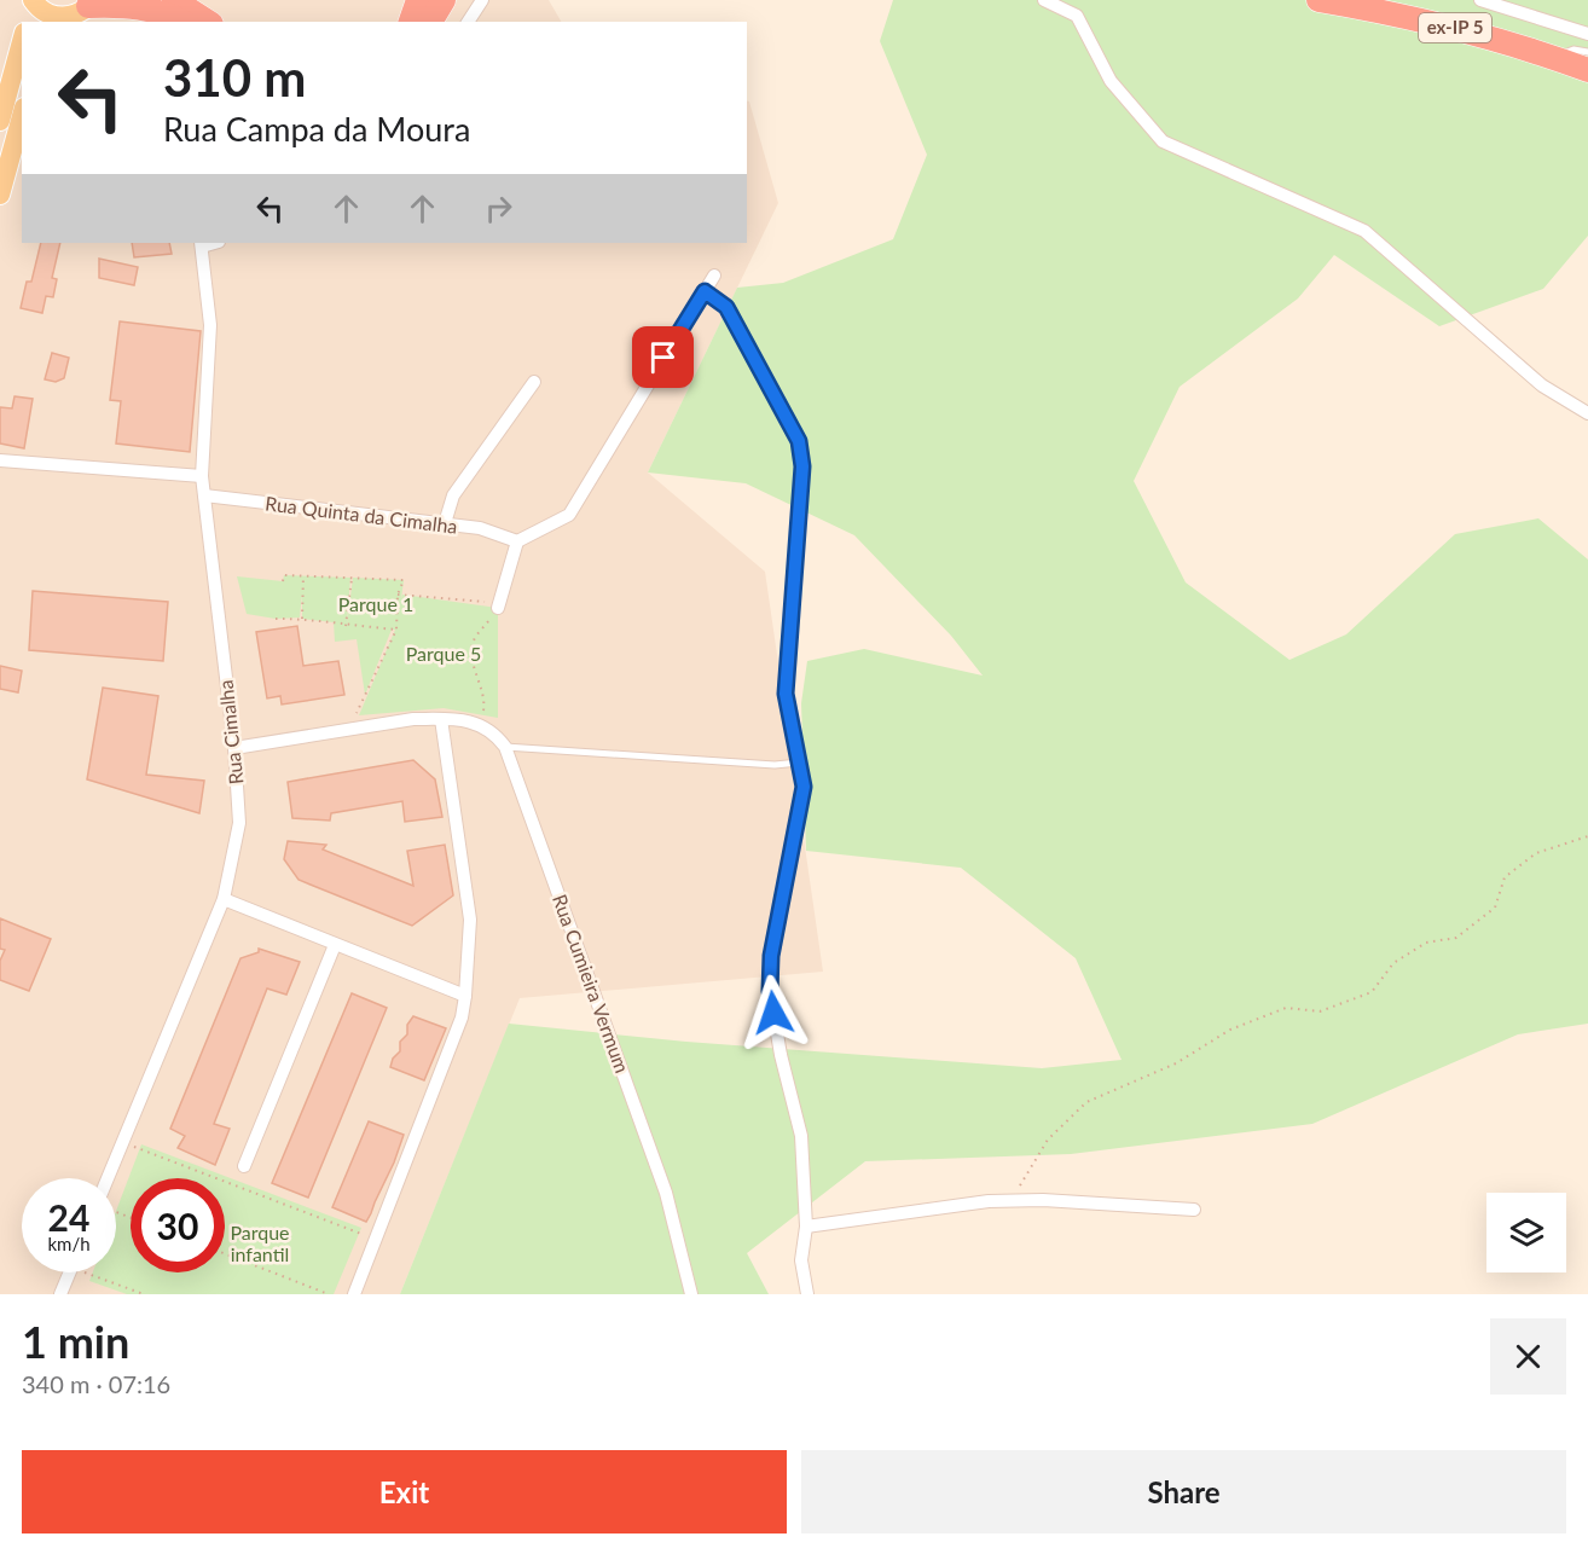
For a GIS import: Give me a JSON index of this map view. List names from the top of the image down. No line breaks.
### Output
{"streets":{"highway":["ex-IP 5"],"street":["Rua Quinta da Cimalha","Rua Cimalha","Rua Cumieira Vermum"]},"crossings":[["Rua Quinta da Cimalha","Rua Cimalha"]],"parks":["Parque 1","Parque 5","Parque infantil"],"page":{"turn":["310 m","Rua Campa da Moura"],"speed":"24 km/h","limit":"30","heading":["1 min","340 m · 07:16"],"buttons":["Exit","Share"]}}
